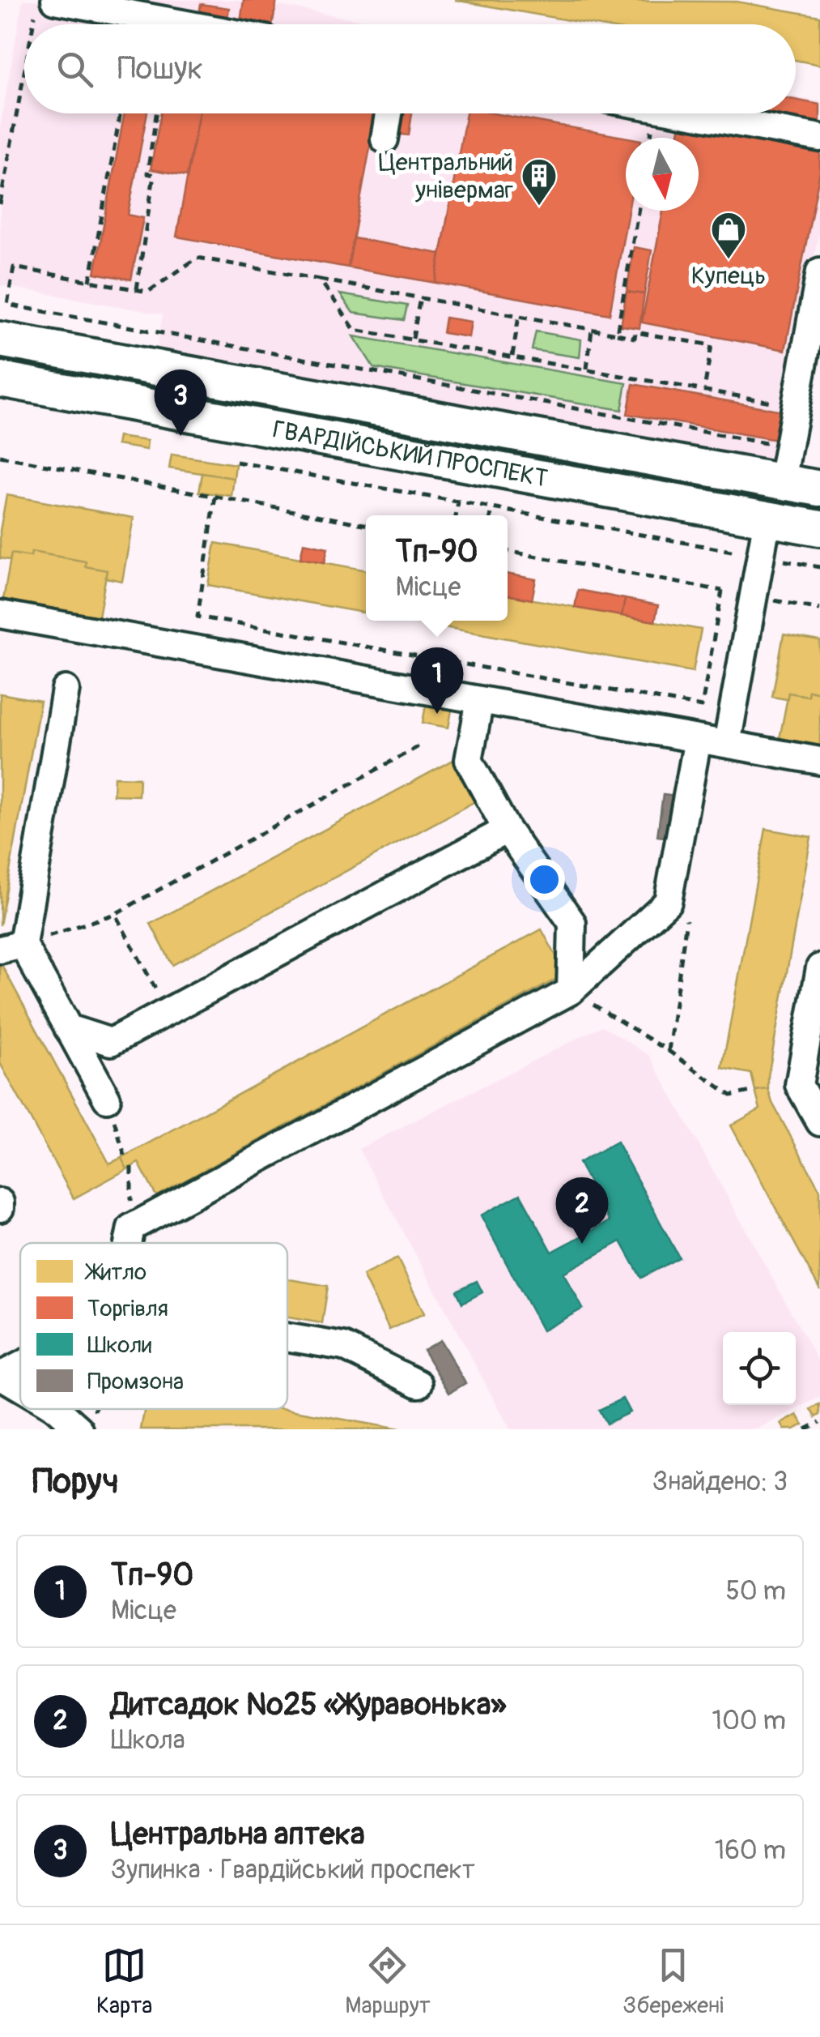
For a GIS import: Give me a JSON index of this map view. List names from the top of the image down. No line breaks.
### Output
{"streets":{"main road":["ГВАРДІЙСЬКИЙ ПРОСПЕКТ"]},"places":{"building":["Центральний універмаг"],"shop":["Купець"]},"legend":["Житло","Торгівля","Школи","Промзона"],"north":"bottom","page":{"search":"Пошук","pins":["3","1","2"],"popup":["Тп-90","Місце"],"heading":["Поруч","Знайдено: 3"],"list":[{"mark":"1","name":"Тп-90","note":"Місце","value":"50 m"},{"mark":"2","name":"Дитсадок №25 «Журавонька»","note":"Школа","value":"100 m"},{"mark":"3","name":"Центральна аптека","note":"Зупинка · Гвардійський проспект","value":"160 m"}],"nav":["Карта","Маршрут","Збережені"]}}
